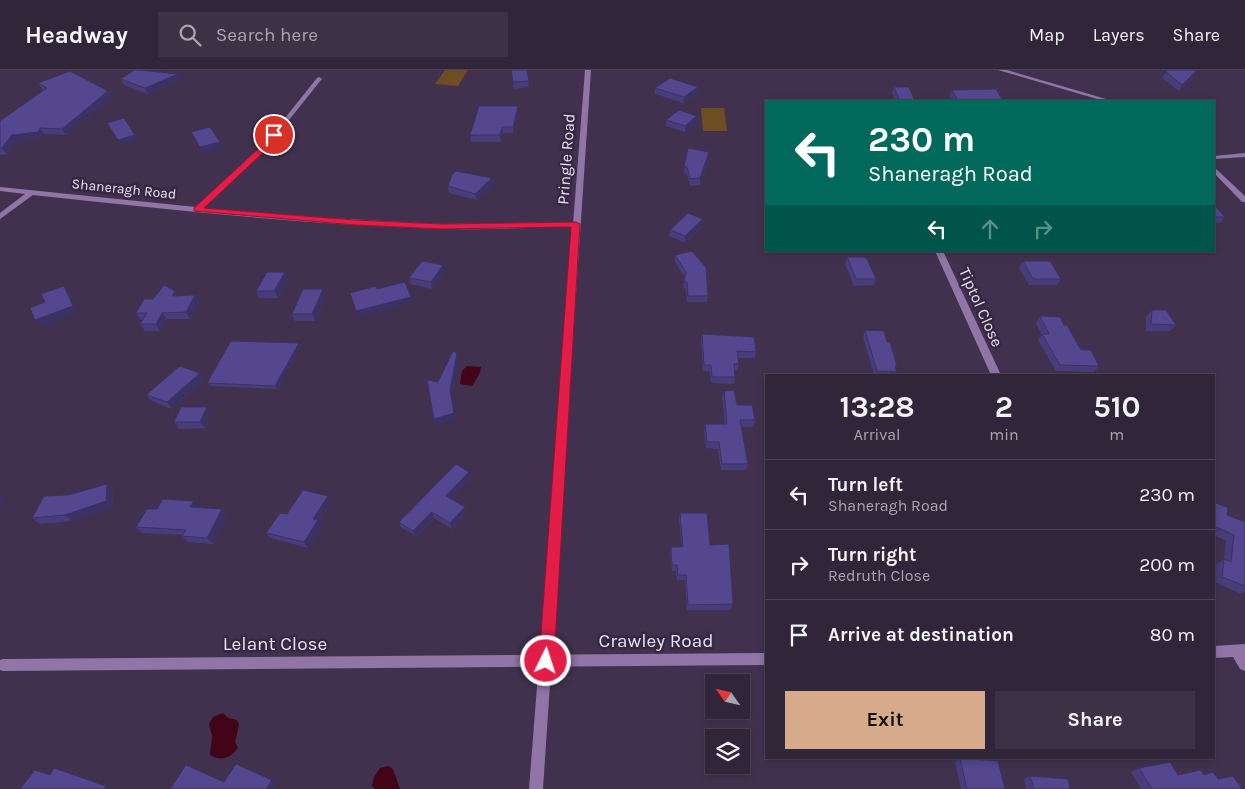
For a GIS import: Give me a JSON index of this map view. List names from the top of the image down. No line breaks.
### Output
{"streets":{"street":["Pringle Road","Shaneragh Road","Tiptol Close","Crawley Road","Lelant Close"]},"crossings":[["Pringle Road","Shaneragh Road"],["Pringle Road","Crawley Road"],["Pringle Road","Lelant Close"],["Crawley Road","Lelant Close"]],"north":"top left","page":{"header":"Headway","search":"Search here","nav":["Map","Layers","Share"],"turn":["230 m","Shaneragh Road"],"eta":["13:28","Arrival","2","min","510","m"],"list":[{"name":"Turn left","note":"Shaneragh Road","value":"230 m"},{"name":"Turn right","note":"Redruth Close","value":"200 m"},{"name":"Arrive at destination","value":"80 m"}],"buttons":["Exit","Share"]}}
